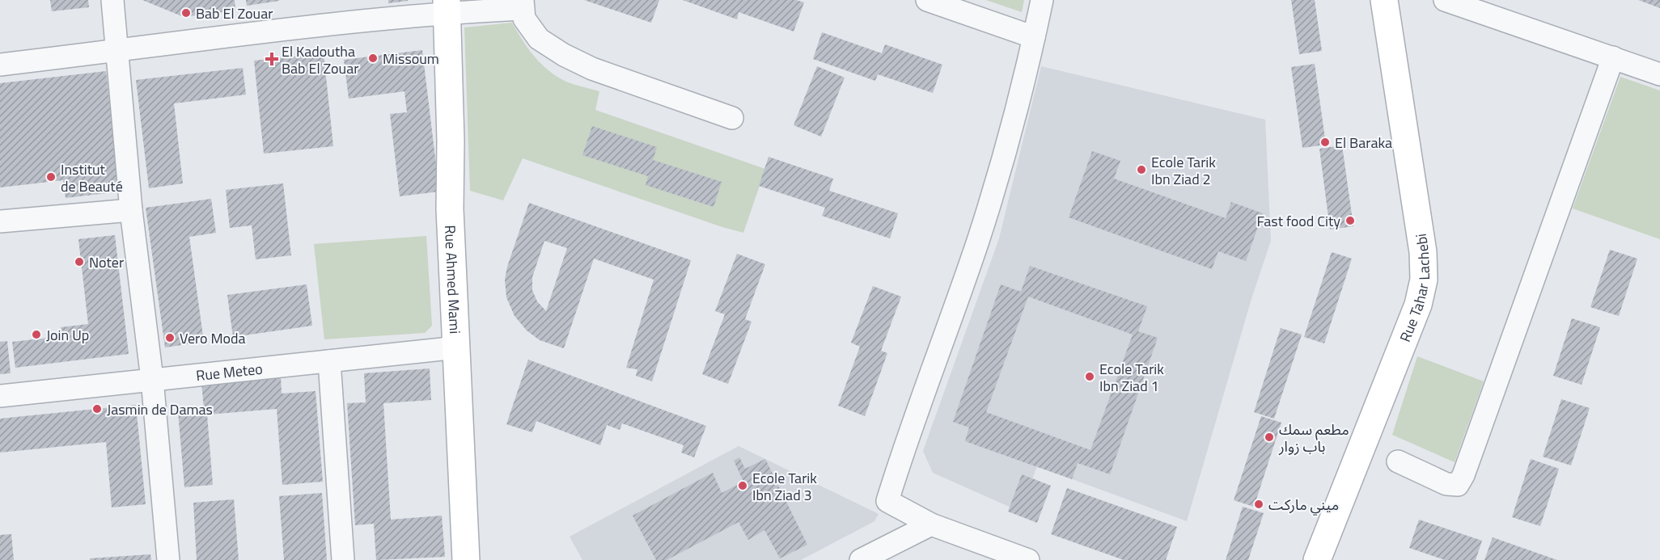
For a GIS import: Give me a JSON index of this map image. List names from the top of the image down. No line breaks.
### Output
{"streets":{"street":["Rue Ahmed Mami","Rue Tahar Lachebi","Rue Meteo"]},"crossings":[["Rue Ahmed Mami","Rue Meteo"]],"places":{"other":["Bab El Zouar","Missoum","El Baraka","Ecole Tarik Ibn Ziad 2","Institut de Beauté","Fast food City","Noter","Join Up","Vero Moda","Ecole Tarik Ibn Ziad 1","Jasmin de Damas","مطعم سمك باب زوار","Ecole Tarik Ibn Ziad 3","ميني ماركت"],"health":["El Kadoutha Bab El Zouar"]}}
